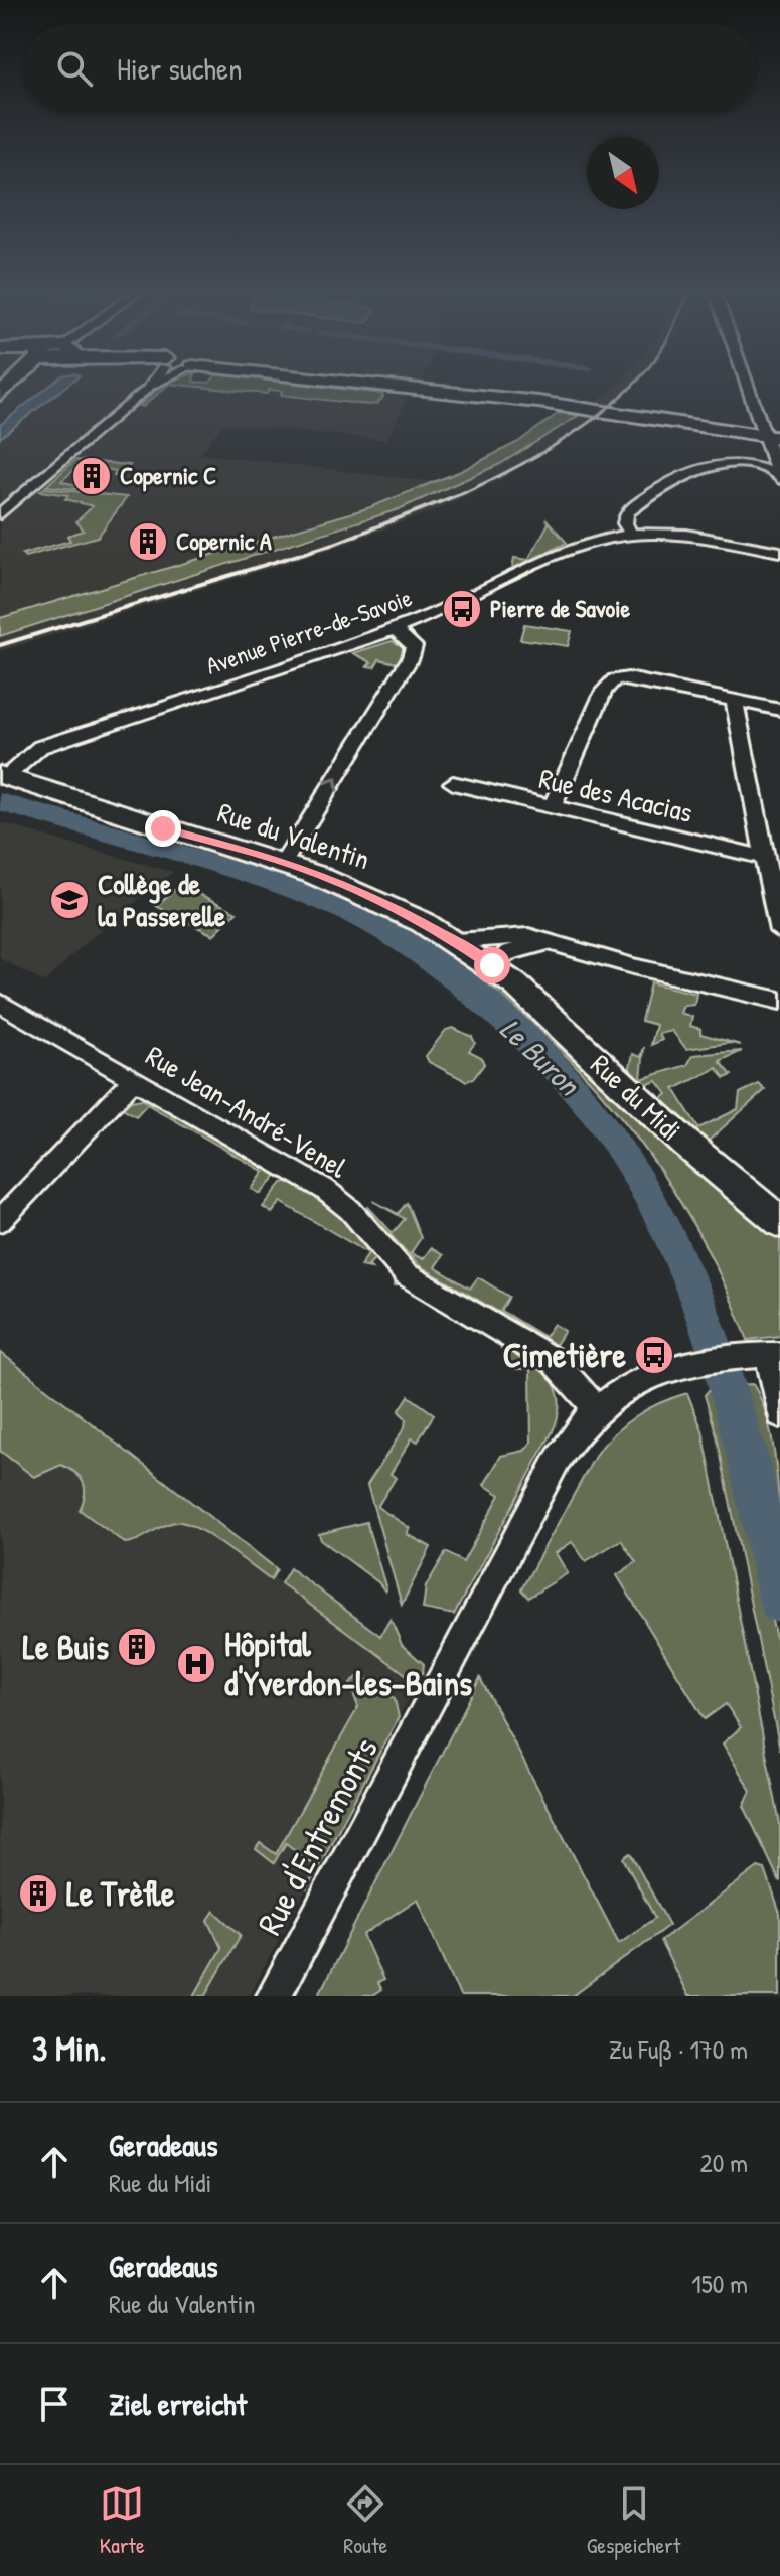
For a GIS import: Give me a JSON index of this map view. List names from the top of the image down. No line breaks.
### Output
{"streets":{"street":["Avenue Pierre-de-Savoie","Rue des Acacias","Rue du Valentin","Rue du Midi","Rue Jean-André-Venel","Rue d'Entremonts"]},"crossings":[["Avenue Pierre-de-Savoie","Rue du Valentin"],["Rue du Valentin","Rue du Midi"],["Rue Jean-André-Venel","Rue d'Entremonts"]],"water":["Le Buron"],"places":{"building":["Copernic C","Copernic A","Le Buis","Le Trèfle"],"bus stop":["Pierre de Savoie","Cimetière"],"school or university":["Collège de la Passerelle"],"hospital":["Hôpital d'Yverdon-les-Bains"]},"north":"bottom right","page":{"search":"Hier suchen","heading":["3 Min.","Zu Fuß · 170 m"],"list":[["Geradeaus","Rue du Midi","20 m"],["Geradeaus","Rue du Valentin","150 m"],"Ziel erreicht"],"nav":["Karte","Route","Gespeichert"]}}
